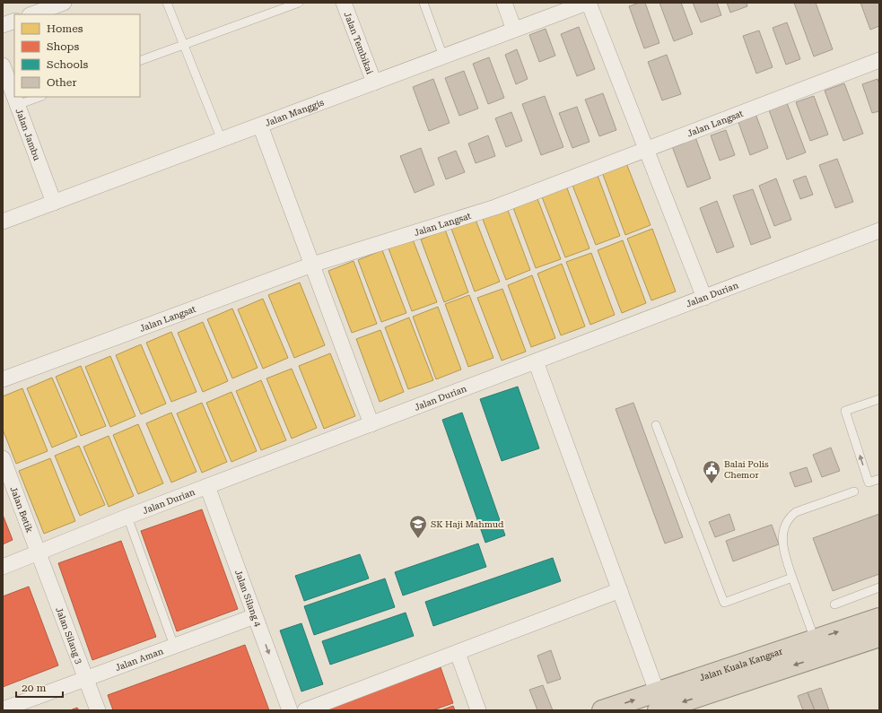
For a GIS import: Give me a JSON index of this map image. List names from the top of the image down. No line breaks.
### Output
{"streets":{"highway":["Jalan Kuala Kangsar"],"street":["Jalan Tembikai","Jalan Manggis","Jalan Langsat","Jalan Jambu","Jalan Durian","Jalan Betik","Jalan Silang 4","Jalan Silang 3","Jalan Aman"]},"crossings":[["Jalan Tembikai","Jalan Manggis"],["Jalan Manggis","Jalan Jambu"],["Jalan Durian","Jalan Betik"],["Jalan Durian","Jalan Silang 4"],["Jalan Durian","Jalan Silang 3"],["Jalan Betik","Jalan Silang 3"],["Jalan Silang 4","Jalan Aman"],["Jalan Silang 3","Jalan Aman"]],"one_way":["Jalan Silang 4"],"places":{"public building":["Balai Polis Chemor"],"school or university":["SK Haji Mahmud"]},"legend":["Homes","Shops","Schools","Other"],"scale_bar":"20 m"}
